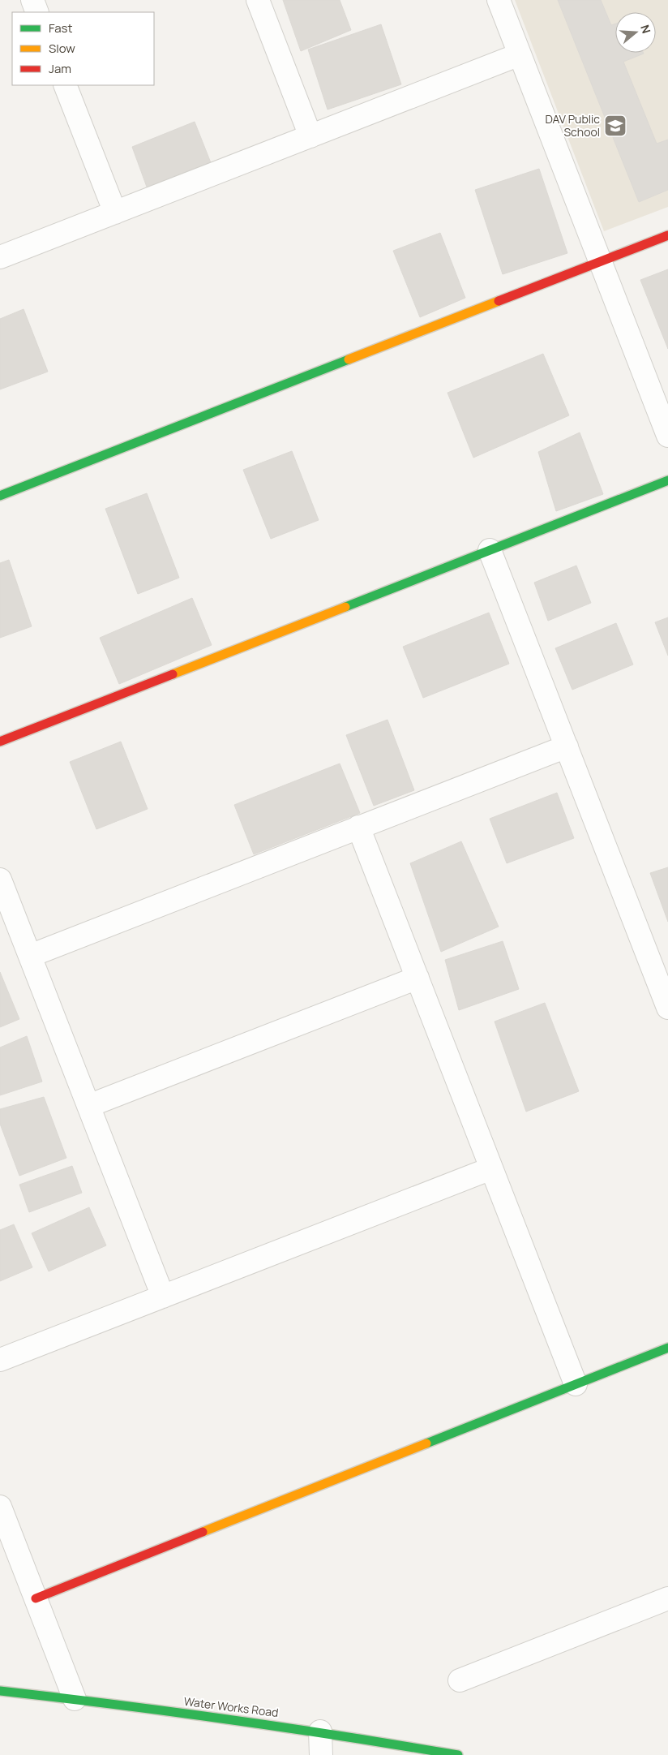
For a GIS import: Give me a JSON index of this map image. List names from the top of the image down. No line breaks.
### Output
{"streets":{"street":["Water Works Road"]},"places":{"school or university":["DAV Public School"]},"legend":["Fast","Slow","Jam"],"north":"right"}
